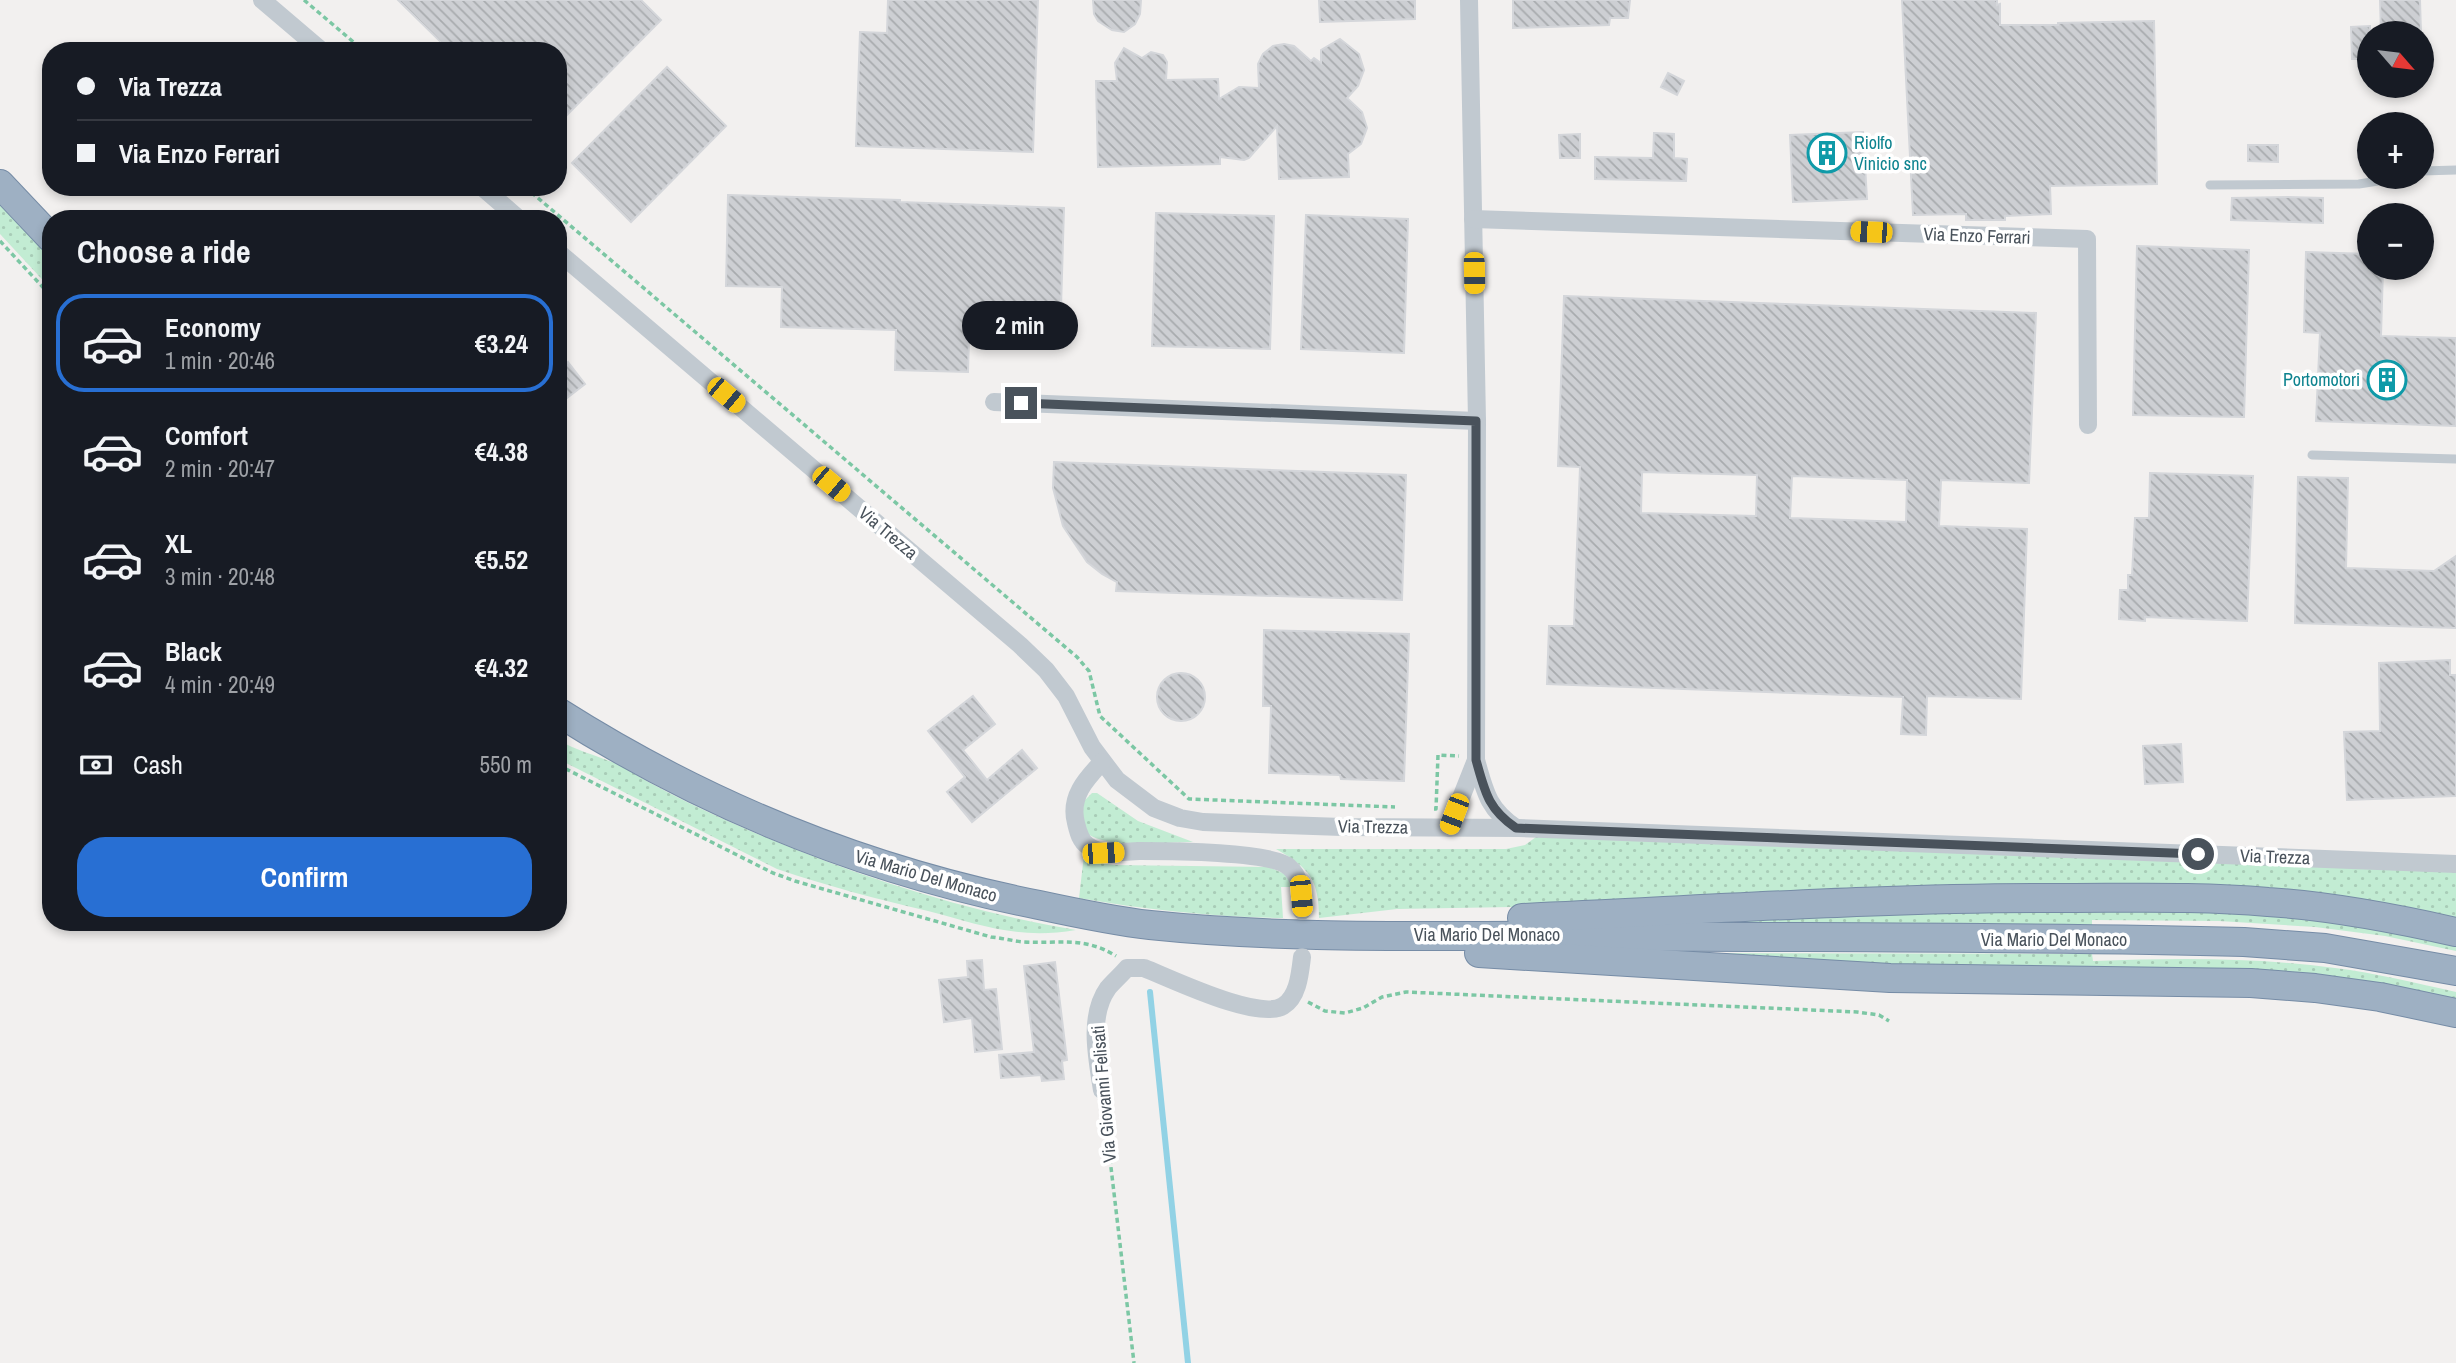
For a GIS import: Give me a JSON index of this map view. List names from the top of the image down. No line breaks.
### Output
{"streets":{"highway":["Via Mario Del Monaco"],"street":["Via Enzo Ferrari","Via Trezza","Via Giovanni Felisati"]},"places":{"building":["Riolfo Vinicio snc","Portomotori"]},"north":"bottom right","page":{"map_buttons":["+","−"],"banner":["Via Trezza","Via Enzo Ferrari"],"heading":"Choose a ride","list":[{"name":"Economy","note":"1 min · 20:46","value":"€3.24"},{"name":"Comfort","note":"2 min · 20:47","value":"€4.38"},{"name":"XL","note":"3 min · 20:48","value":"€5.52"},{"name":"Black","note":"4 min · 20:49","value":"€4.32"}],"bubble":"2 min","pay":["Cash","550 m"],"buttons":"Confirm"}}
